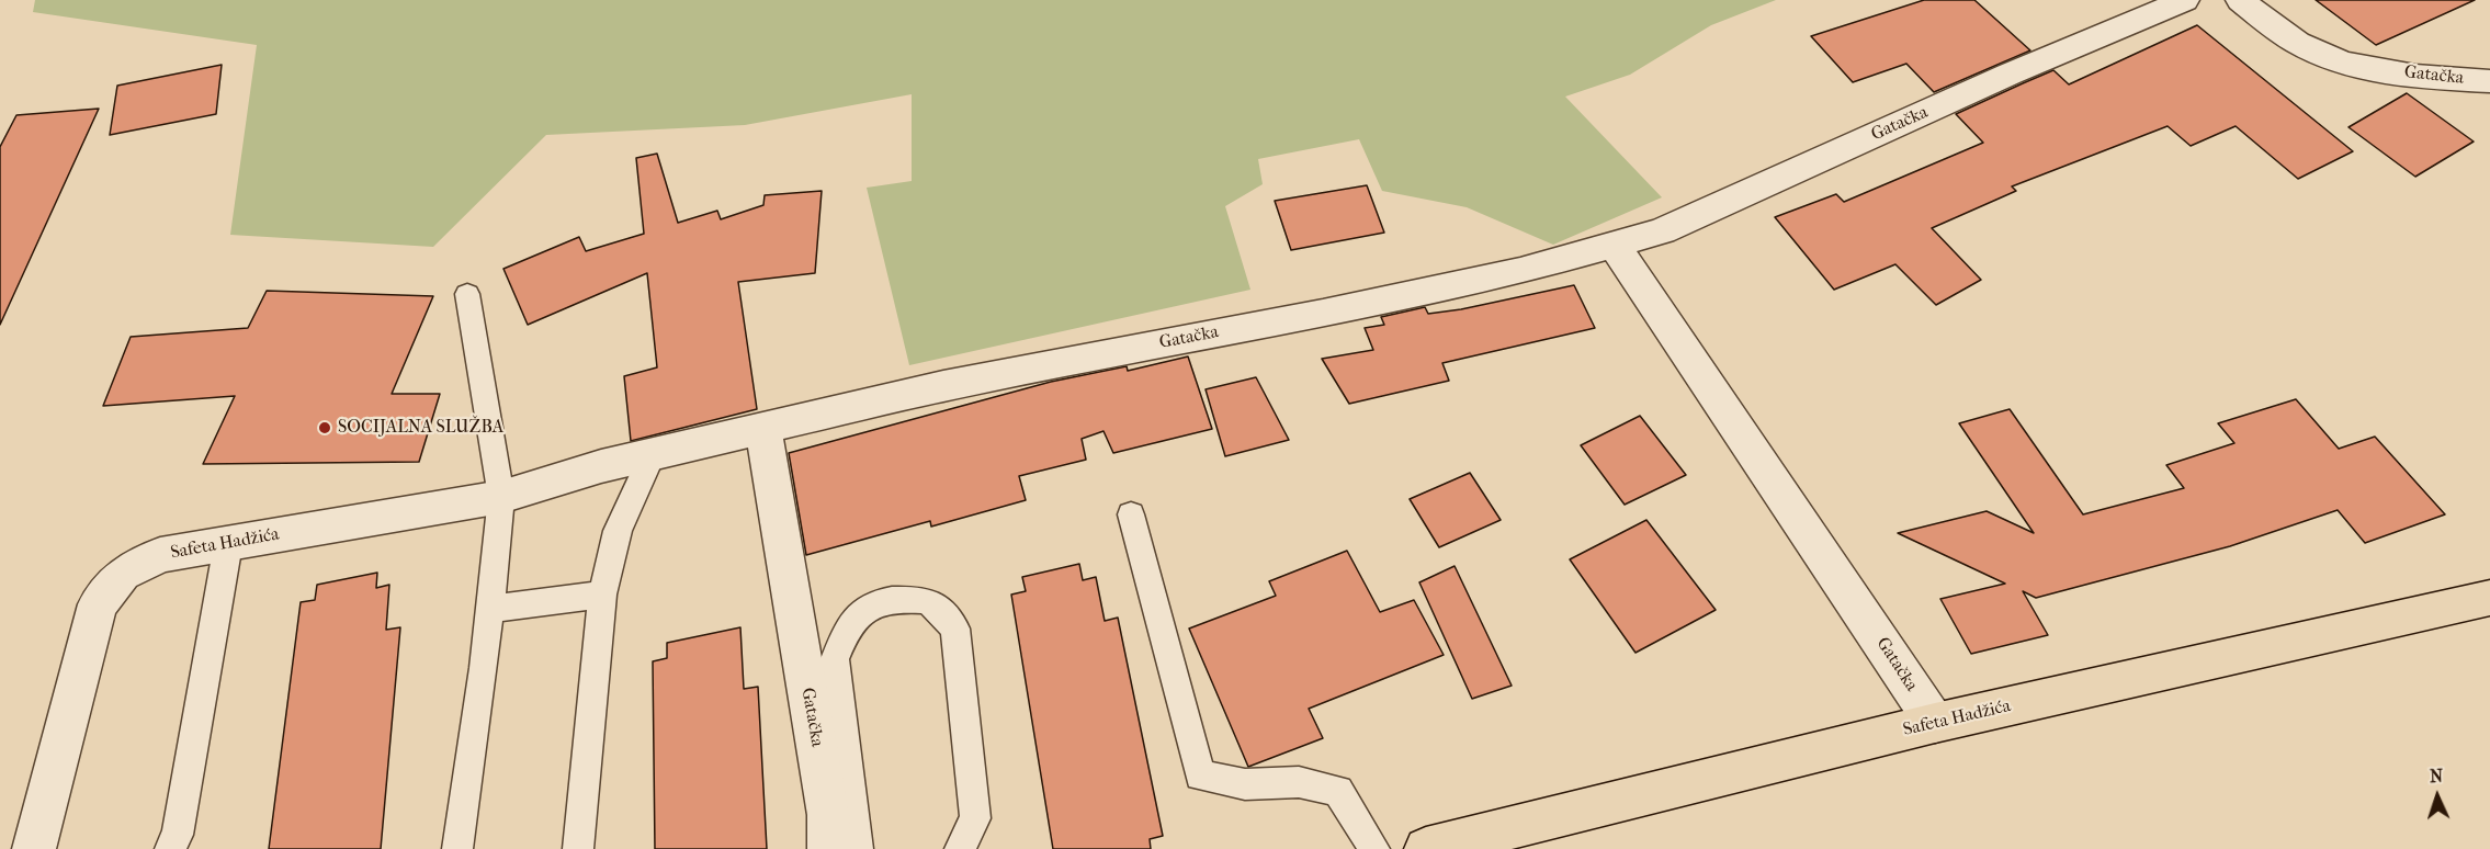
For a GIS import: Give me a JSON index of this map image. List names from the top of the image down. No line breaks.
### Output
{"streets":{"main road":["Safeta Hadžića"],"street":["Gatačka"]},"crossings":[["Gatačka","Safeta Hadžića"]],"places":["SOCIJALNA SLUŽBA"],"north":"top"}
